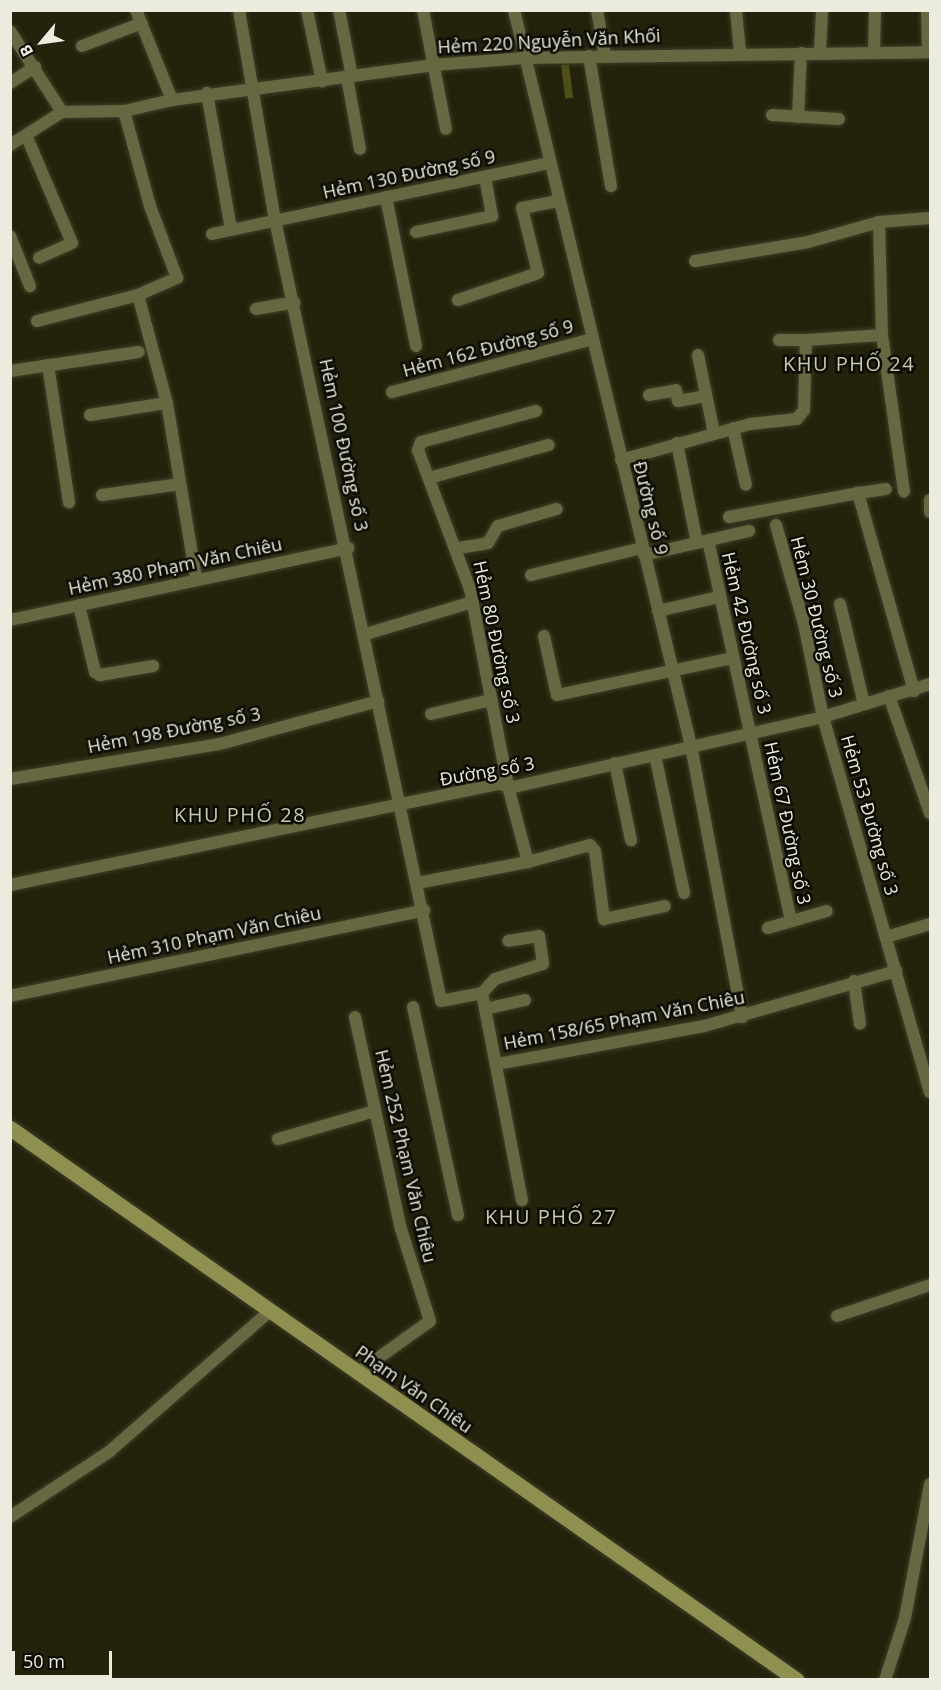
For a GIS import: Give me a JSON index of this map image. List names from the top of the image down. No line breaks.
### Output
{"streets":{"main road":["Phạm Văn Chiêu"],"street":["Hẻm 220 Nguyễn Văn Khối","Hẻm 130 Đường số 9","Hẻm 162 Đường số 9","Hẻm 100 Đường số 3","Đường số 9","Hẻm 380 Phạm Văn Chiêu","Hẻm 30 Đường số 3","Hẻm 42 Đường số 3","Hẻm 80 Đường số 3","Hẻm 198 Đường số 3","Đường số 3","Hẻm 53 Đường số 3","Hẻm 67 Đường số 3","Hẻm 310 Phạm Văn Chiêu","Hẻm 158/65 Phạm Văn Chiêu","Hẻm 252 Phạm Văn Chiêu"]},"crossings":[["Hẻm 220 Nguyễn Văn Khối","Hẻm 100 Đường số 3"],["Hẻm 220 Nguyễn Văn Khối","Đường số 9"],["Hẻm 130 Đường số 9","Hẻm 100 Đường số 3"],["Hẻm 130 Đường số 9","Đường số 9"],["Hẻm 162 Đường số 9","Đường số 9"],["Hẻm 100 Đường số 3","Hẻm 380 Phạm Văn Chiêu"],["Hẻm 100 Đường số 3","Hẻm 198 Đường số 3"],["Hẻm 100 Đường số 3","Đường số 3"],["Đường số 9","Đường số 3"],["Đường số 9","Hẻm 158/65 Phạm Văn Chiêu"],["Hẻm 30 Đường số 3","Đường số 3"],["Hẻm 30 Đường số 3","Hẻm 53 Đường số 3"],["Hẻm 42 Đường số 3","Đường số 3"],["Hẻm 42 Đường số 3","Hẻm 67 Đường số 3"],["Hẻm 80 Đường số 3","Đường số 3"],["Đường số 3","Hẻm 53 Đường số 3"],["Đường số 3","Hẻm 67 Đường số 3"],["Hẻm 53 Đường số 3","Hẻm 158/65 Phạm Văn Chiêu"],["Hẻm 252 Phạm Văn Chiêu","Phạm Văn Chiêu"]],"districts":["KHU PHỐ 24","KHU PHỐ 28","KHU PHỐ 27"],"scale_bar":"50 m","north":"bottom left"}
